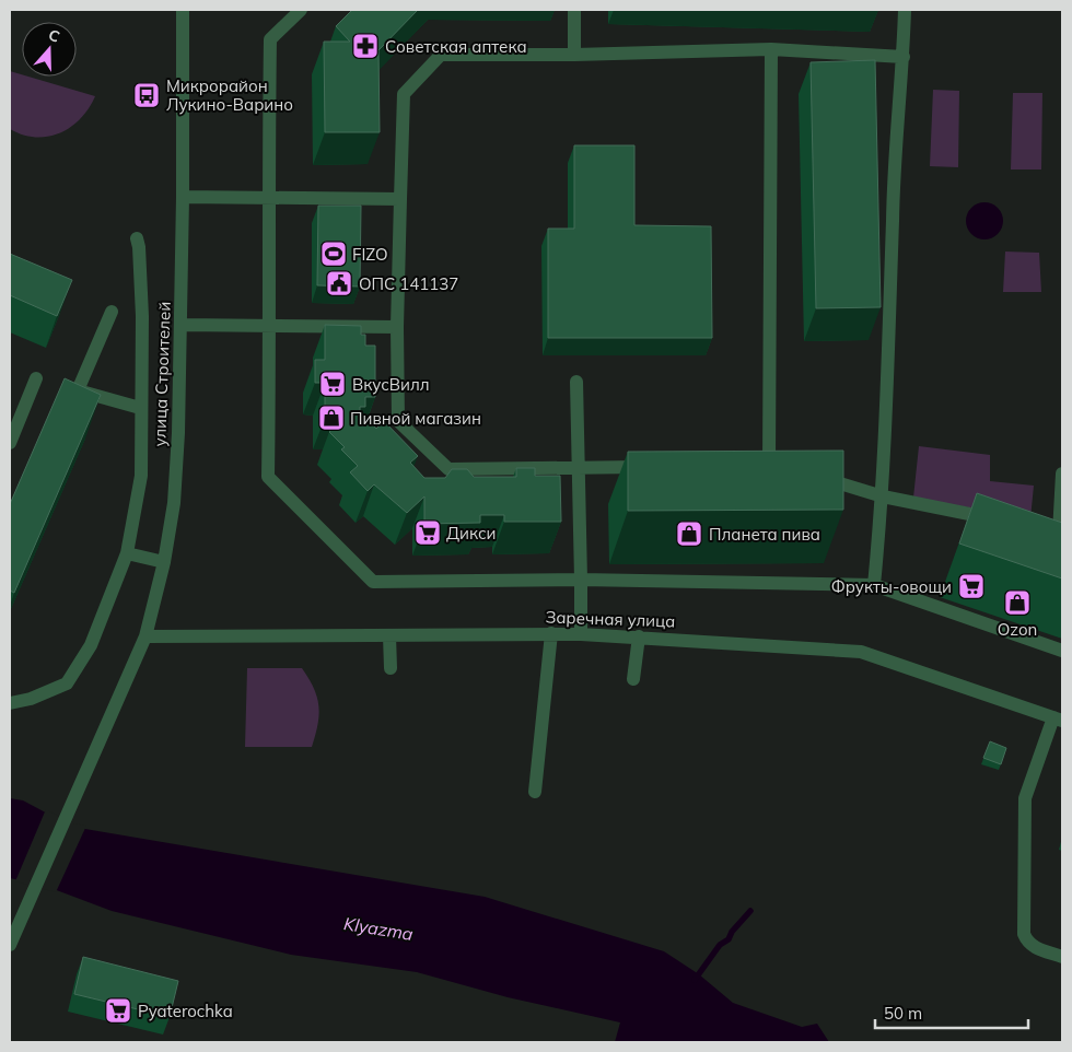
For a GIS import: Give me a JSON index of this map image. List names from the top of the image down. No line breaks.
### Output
{"streets":{"street":["улица Строителей","Заречная улица"]},"crossings":[["улица Строителей","Заречная улица"]],"water":["Klyazma"],"places":{"pharmacy":["Советская аптека"],"bus stop":["Микрорайон Лукино-Варино"],"sports":["FIZO"],"public building":["ОПС 141137"],"supermarket":["ВкусВилл","Дикси","Фрукты-овощи","Pyaterochka"],"shop":["Пивной магазин","Планета пива","Ozon"]},"scale_bar":"50 m","north":"top"}
